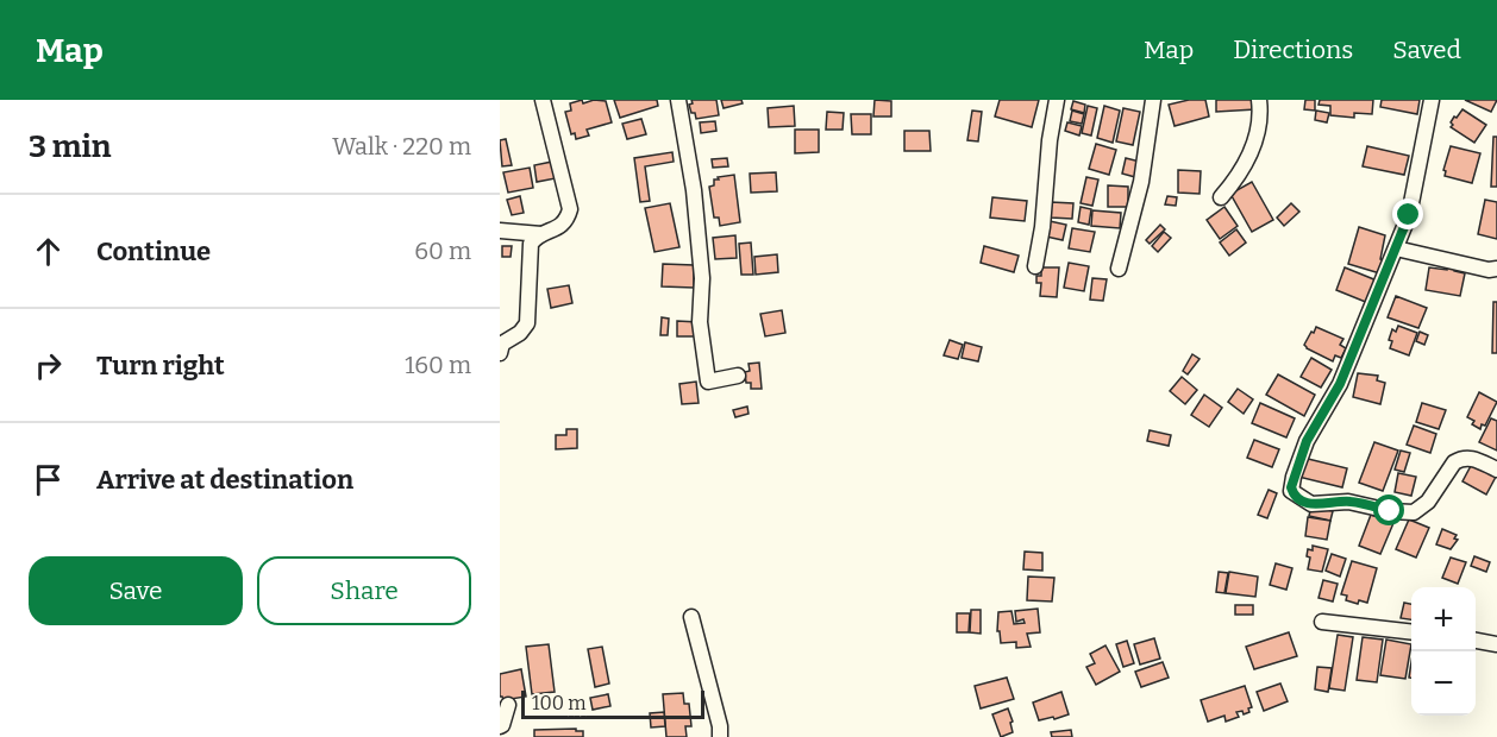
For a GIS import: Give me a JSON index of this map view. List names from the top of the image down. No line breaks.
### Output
{"scale_bar":"100 m","page":{"header":"Map","nav":["Map","Directions","Saved"],"heading":["3 min","Walk · 220 m"],"list":[["Continue","60 m"],["Turn right","160 m"],"Arrive at destination"],"buttons":["Save","Share"],"map_buttons":["+","−"],"scale":"100 m"}}
